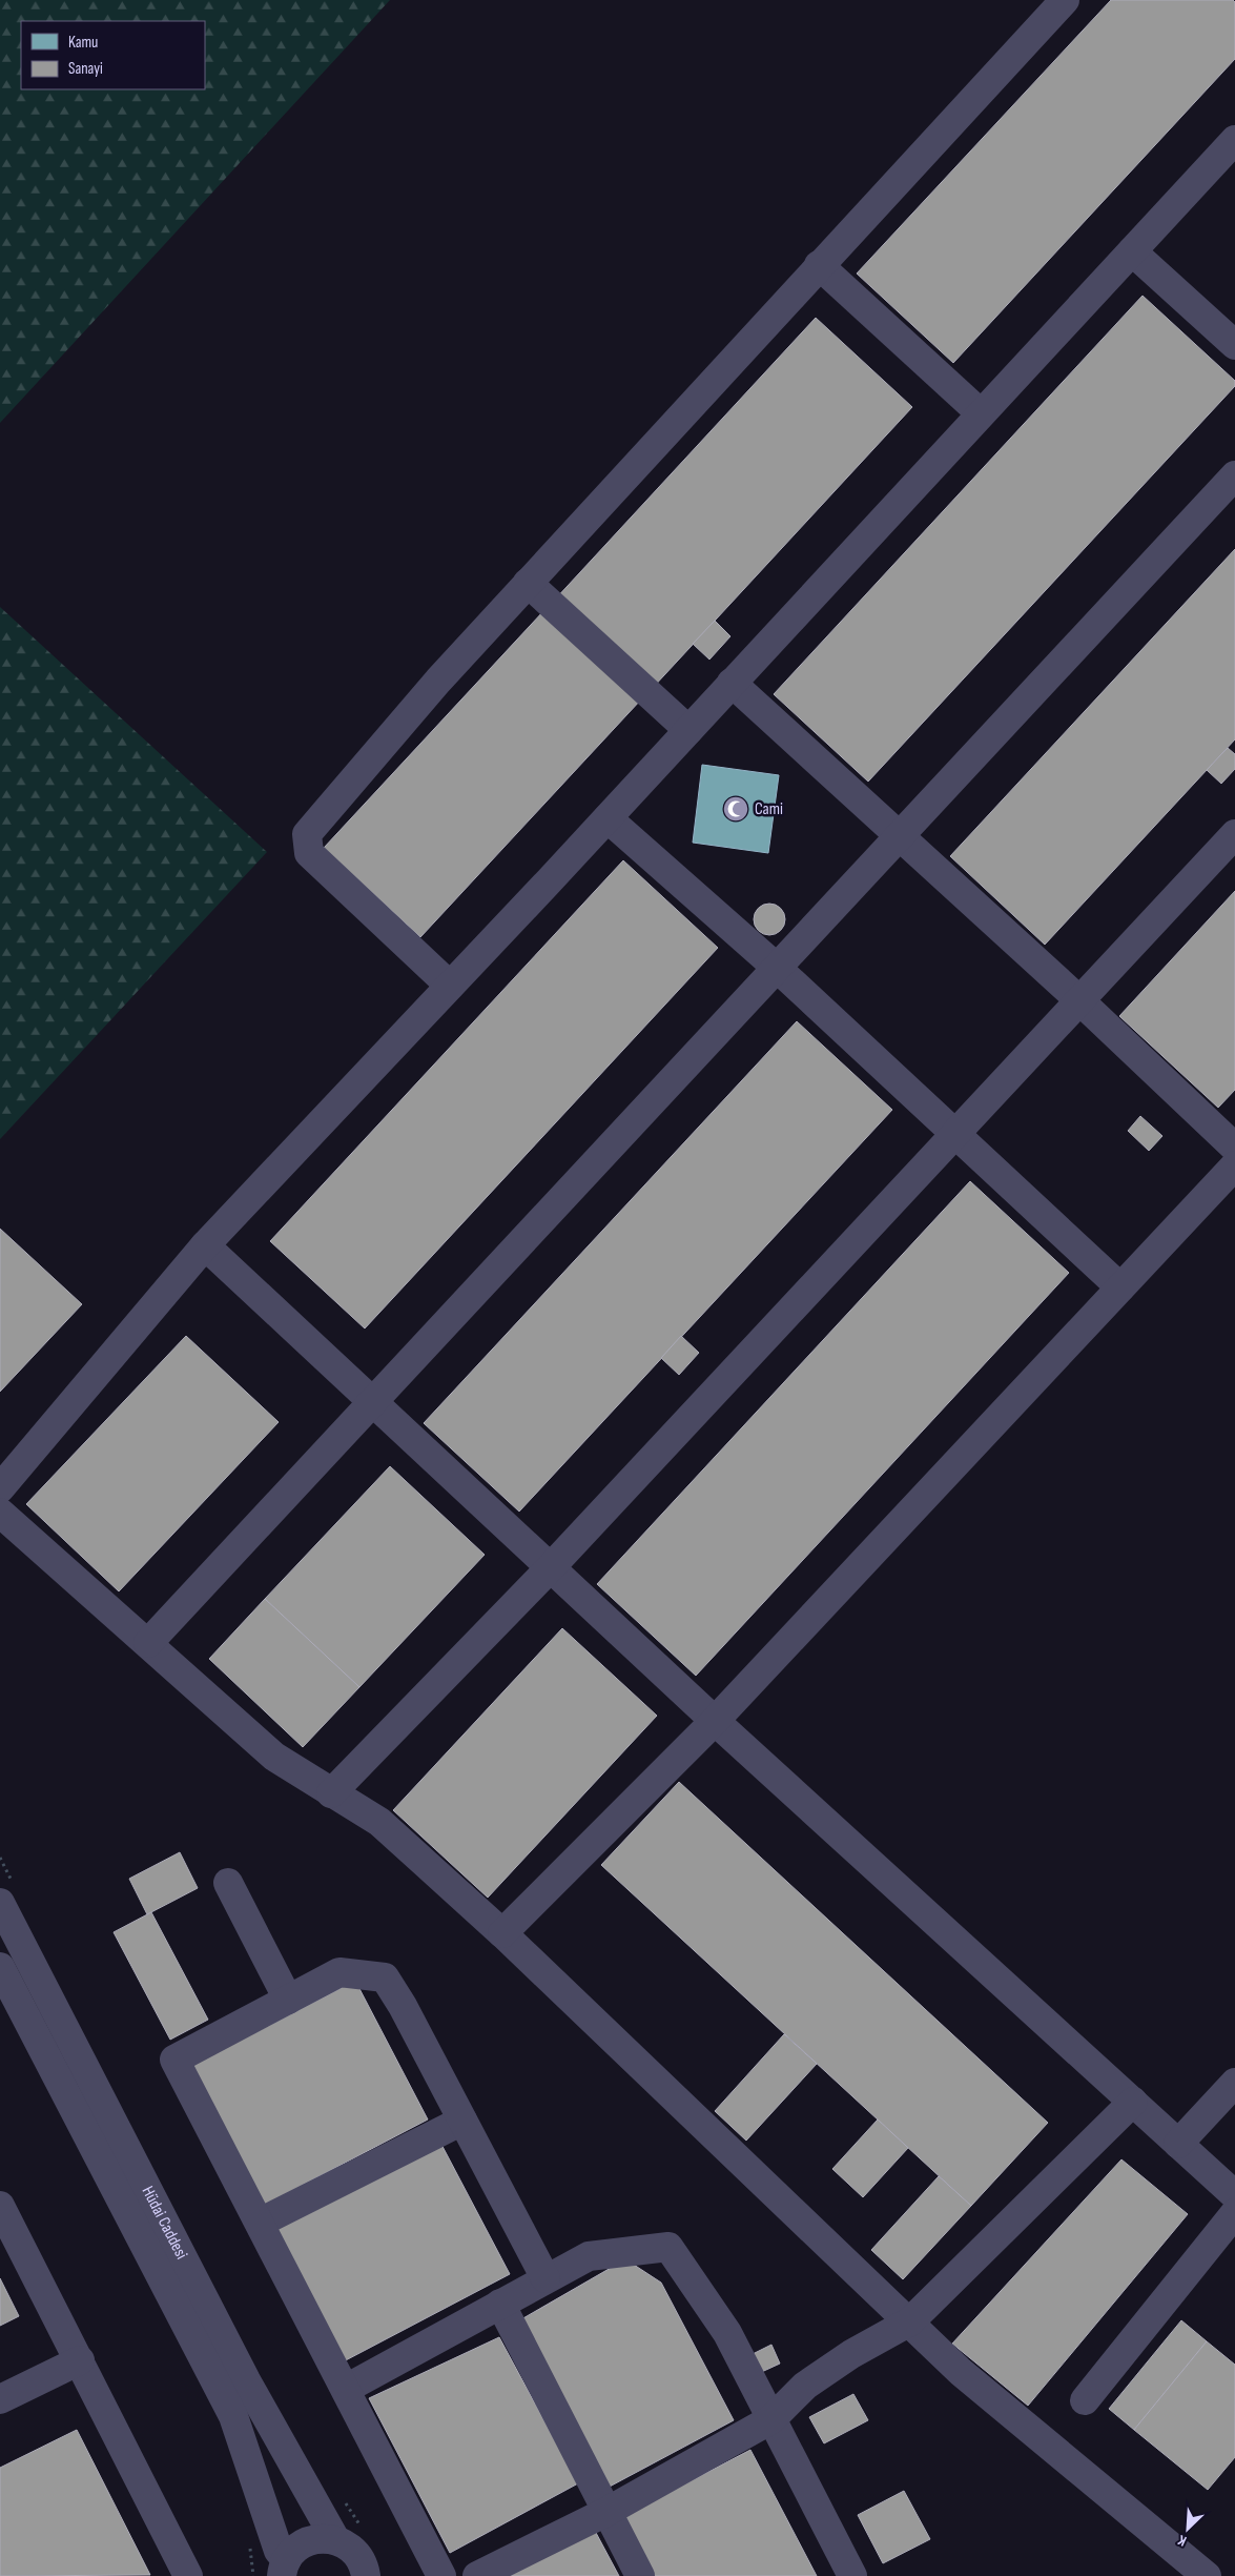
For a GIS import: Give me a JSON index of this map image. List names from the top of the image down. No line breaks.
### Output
{"streets":{"street":["Hüdai Caddesi"]},"places":{"mosque":["Cami"]},"legend":["Kamu","Sanayi"],"north":"bottom left"}
